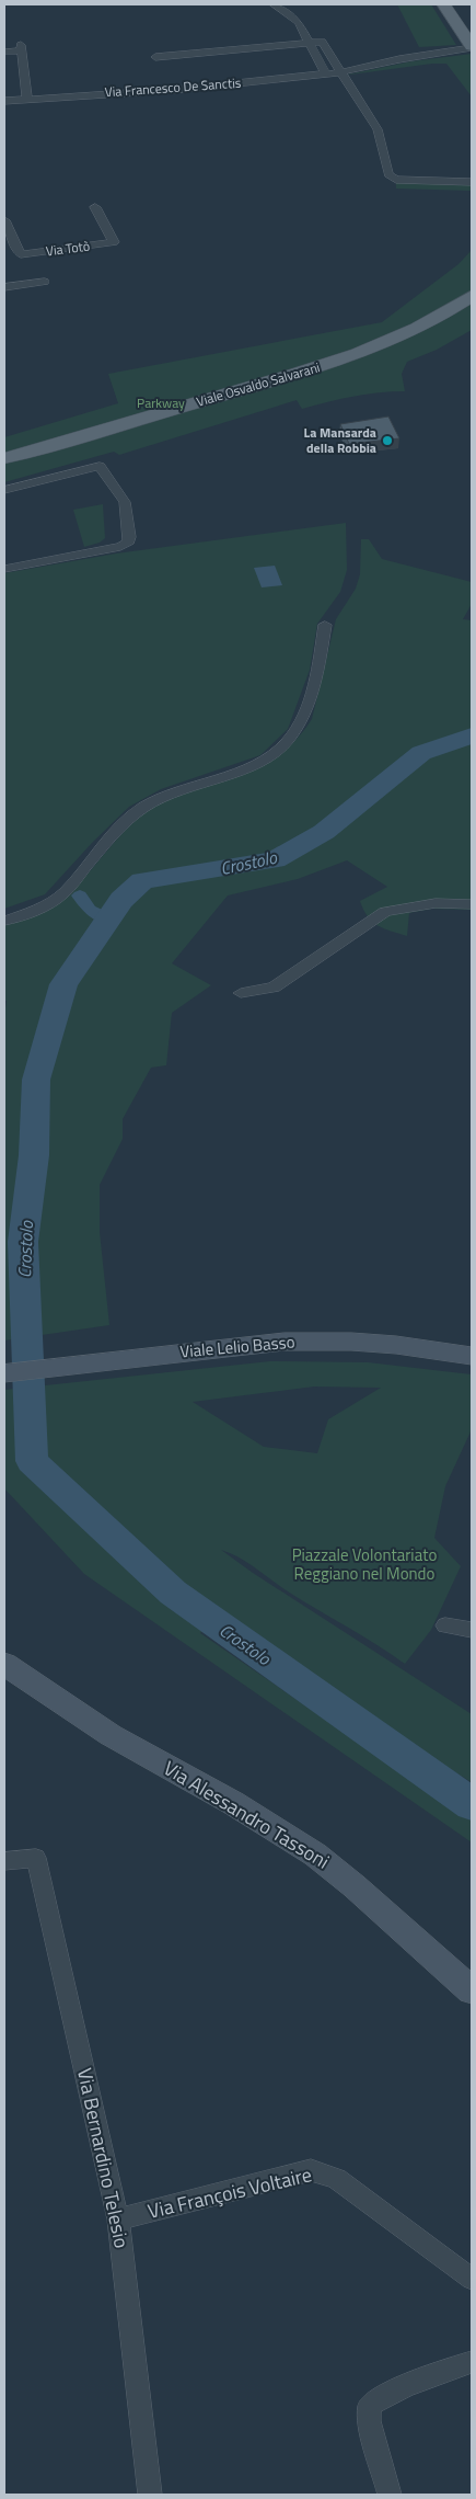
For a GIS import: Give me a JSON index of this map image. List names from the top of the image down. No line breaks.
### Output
{"streets":{"main road":["Viale Osvaldo Salvarani"],"street":["Via Francesco De Sanctis","Via Totò","Viale Lelio Basso","Via Alessandro Tassoni","Via Bernardino Telesio","Via François Voltaire"]},"crossings":[["Via Bernardino Telesio","Via François Voltaire"]],"water":["Crostolo"],"parks":["Parkway","Piazzale Volontariato Reggiano nel Mondo"],"places":["La Mansarda della Robbia"]}
